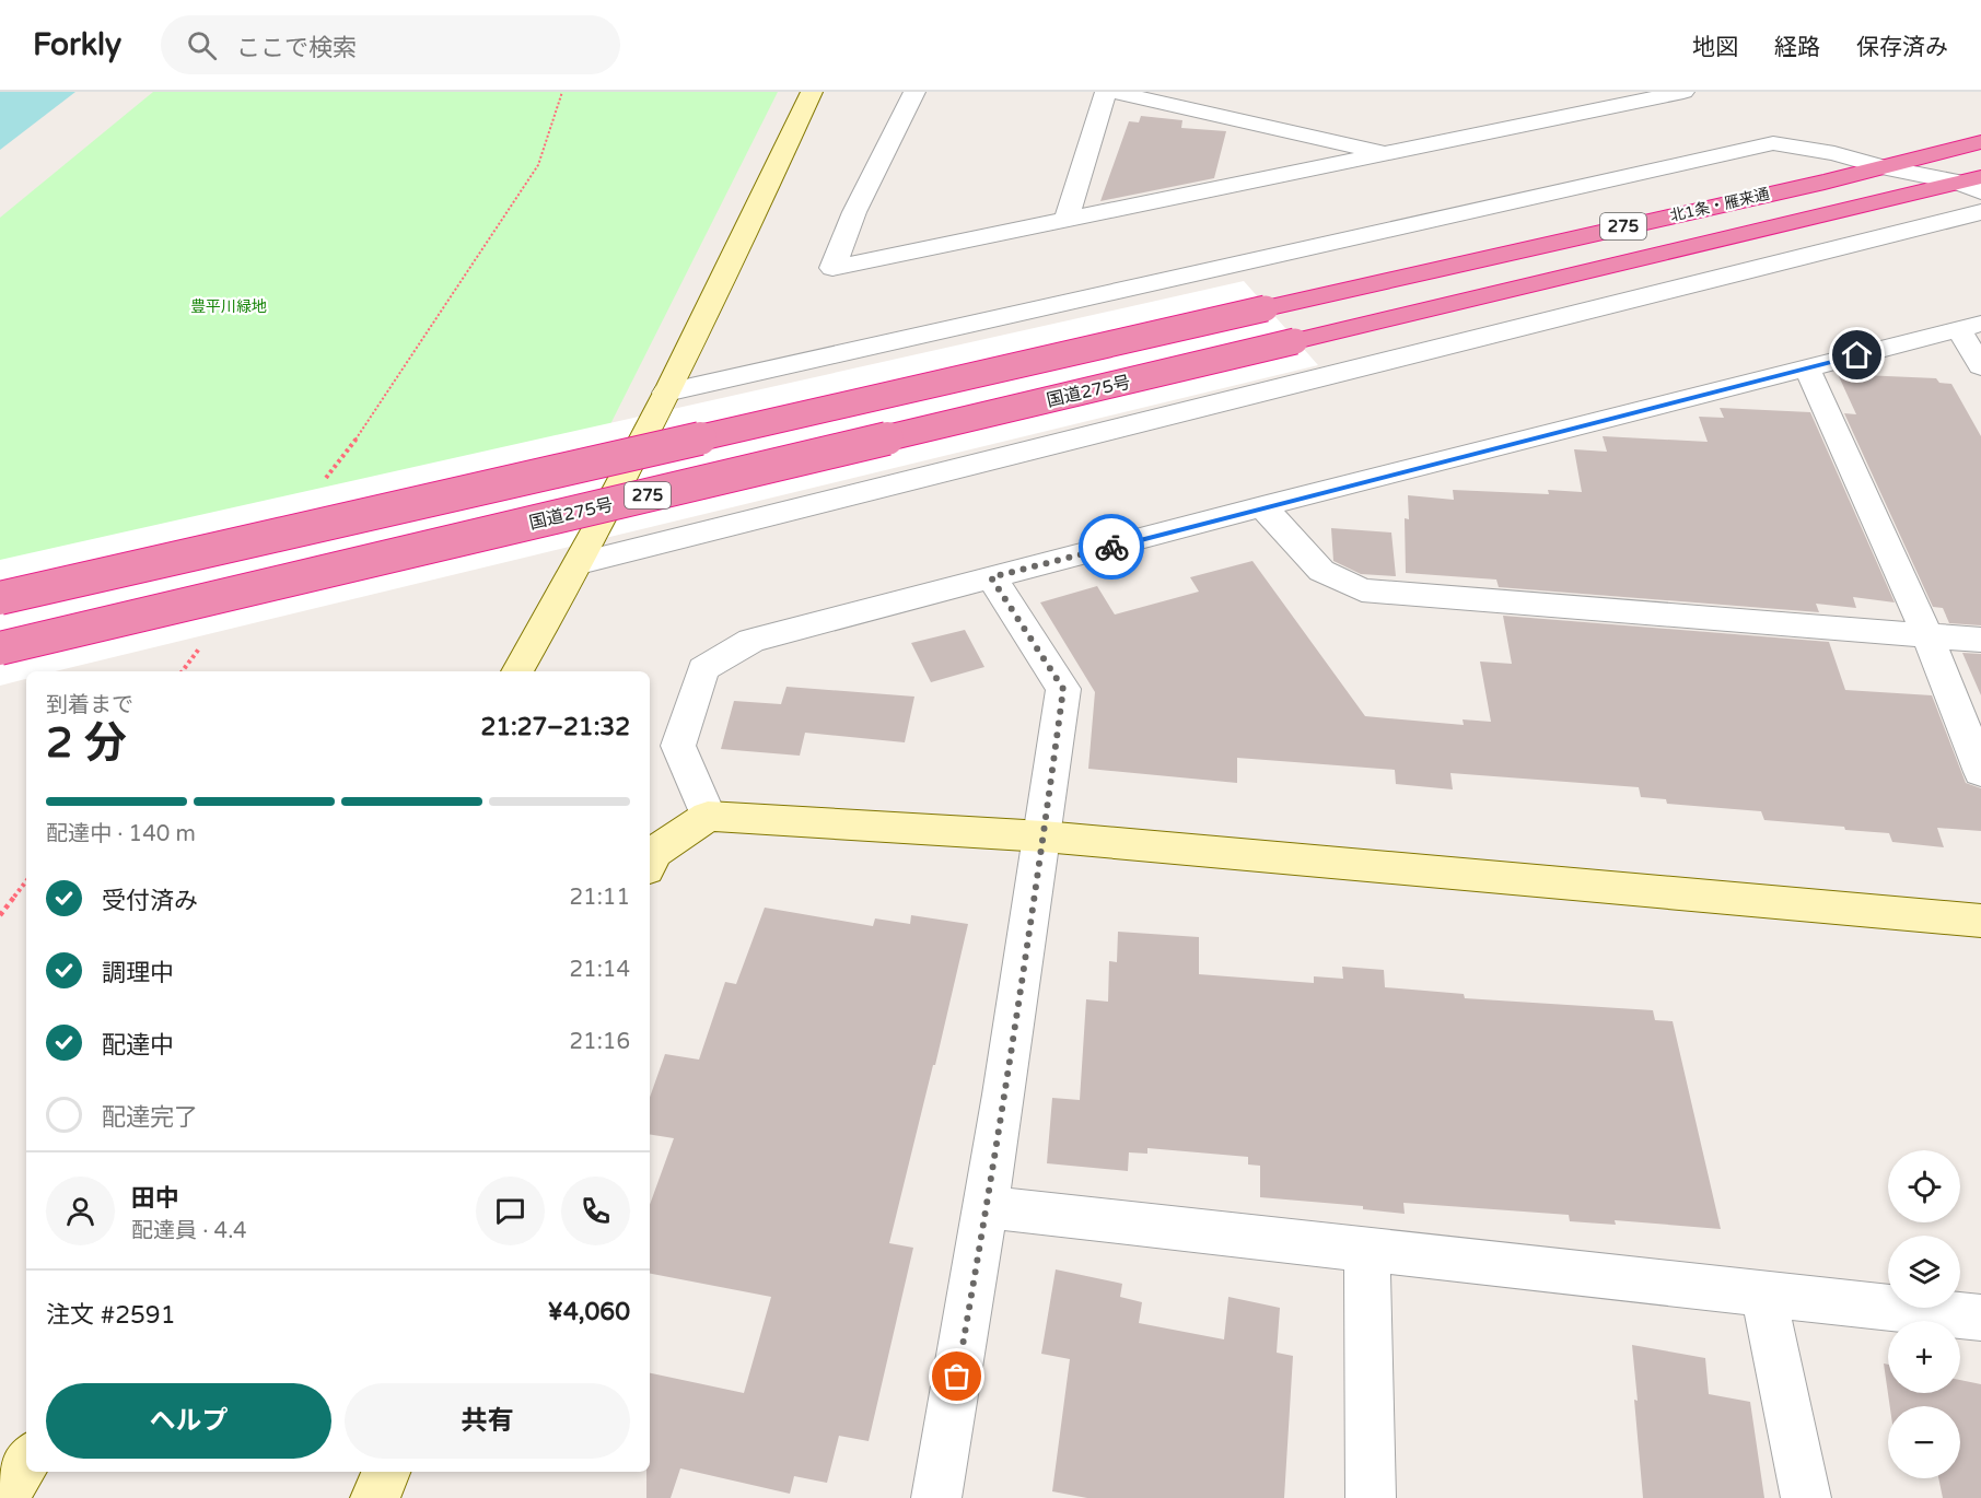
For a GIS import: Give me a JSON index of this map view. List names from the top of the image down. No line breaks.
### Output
{"streets":{"highway":["北1条・雁来通","275","国道275号"]},"crossings":[["北1条・雁来通","国道275号"]],"parks":["豊平川緑地"],"page":{"header":"Forkly","search":"ここで検索","nav":["地図","経路","保存済み"],"heading":["2 分","到着まで","21:27–21:32"],"panel":["田中","配達員 · 4.4","注文 #2591","¥4,060"],"bar":"配達中 · 140 m","list":[["受付済み","21:11"],["調理中","21:14"],["配達中","21:16"],"配達完了"],"map_buttons":["+","−"],"buttons":["ヘルプ","共有"]}}
